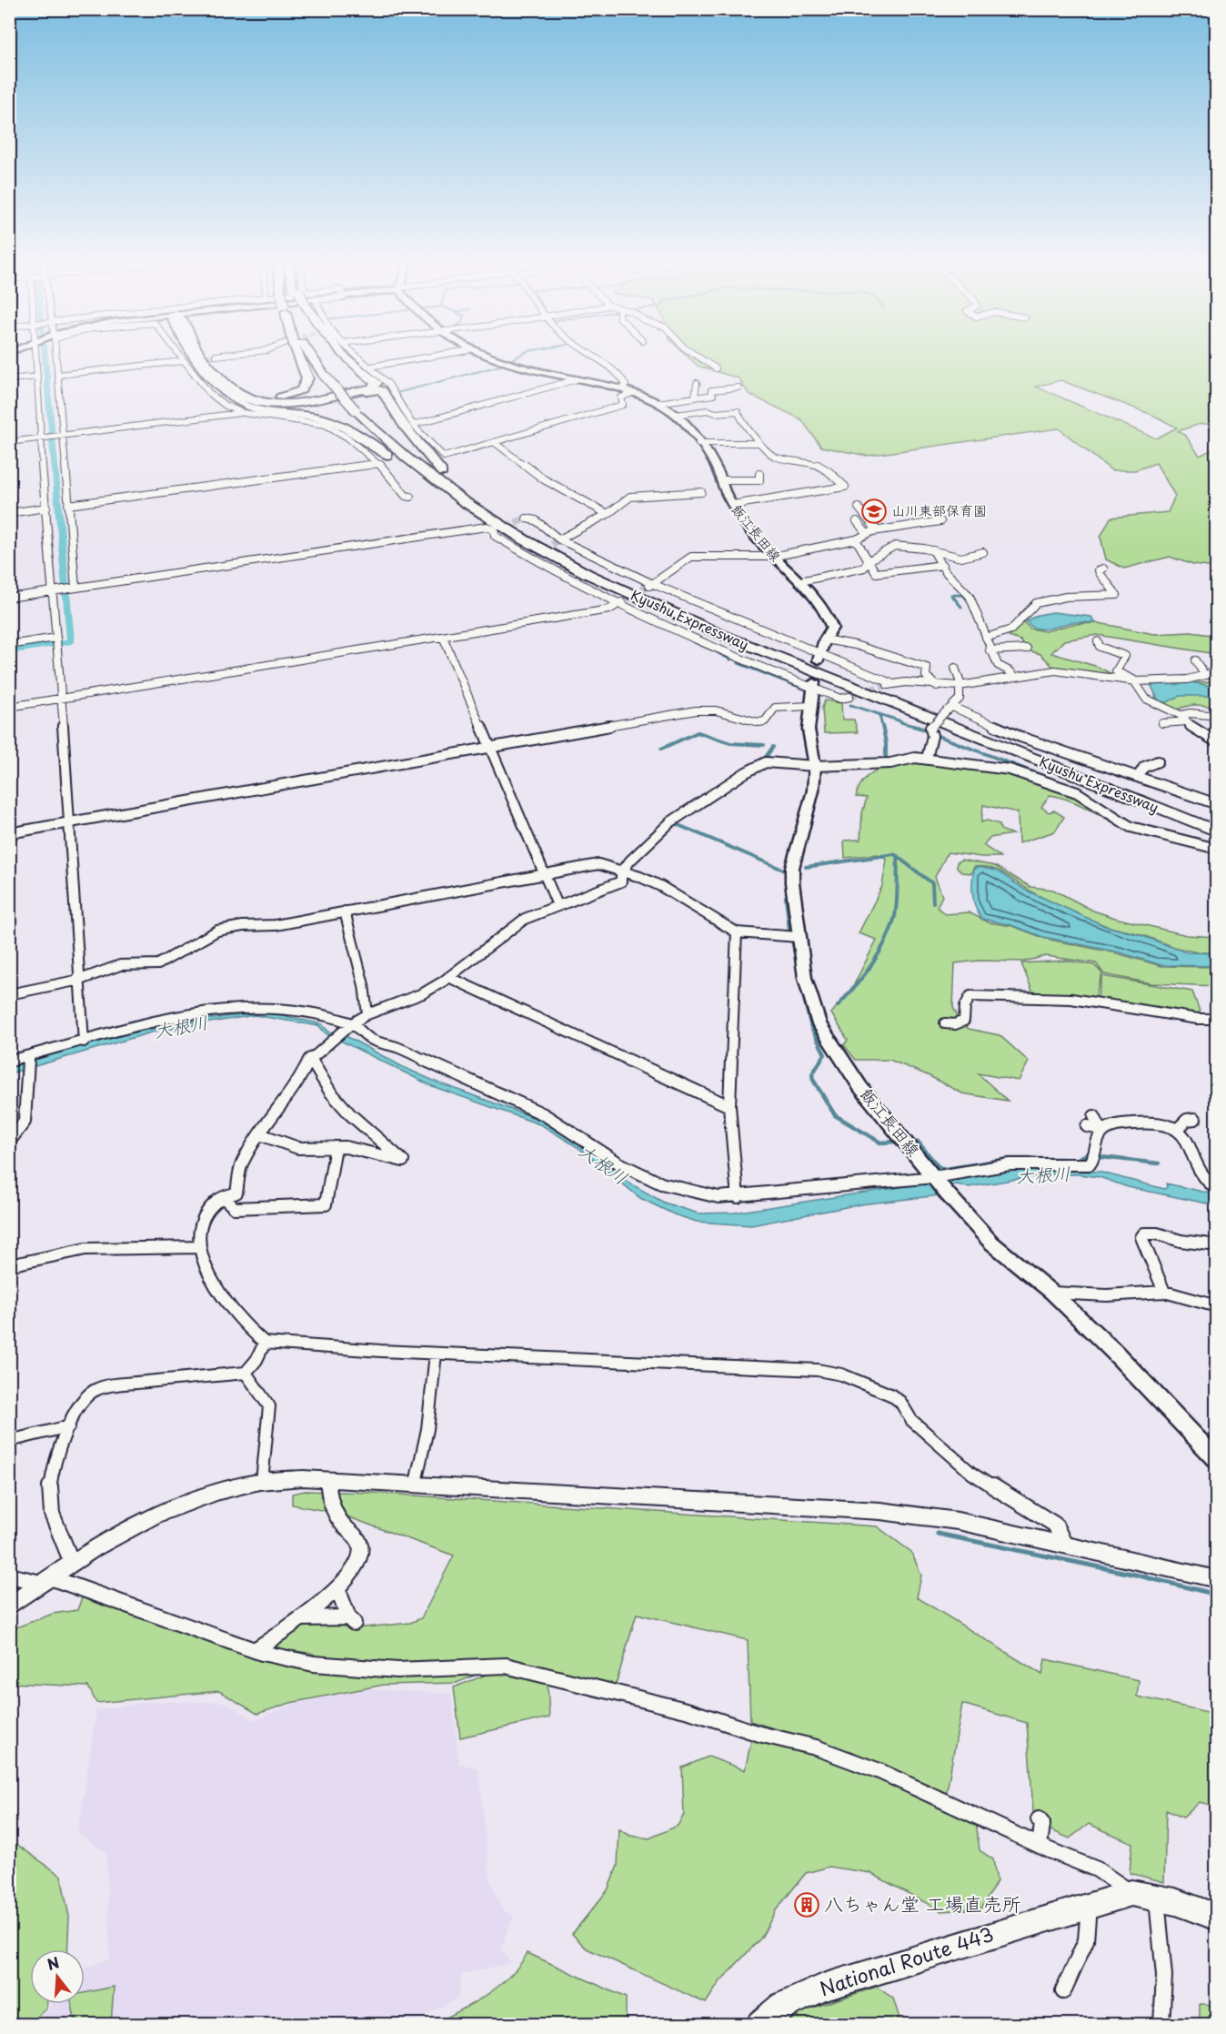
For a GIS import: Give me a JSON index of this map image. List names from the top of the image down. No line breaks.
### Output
{"streets":{"highway":["Kyushu Expressway","National Route 443"],"main road":["飯江長田線"]},"water":["大根川"],"places":{"school or university":["山川東部保育園"],"building":["八ちゃん堂 工場直売所"]},"north":"top"}
